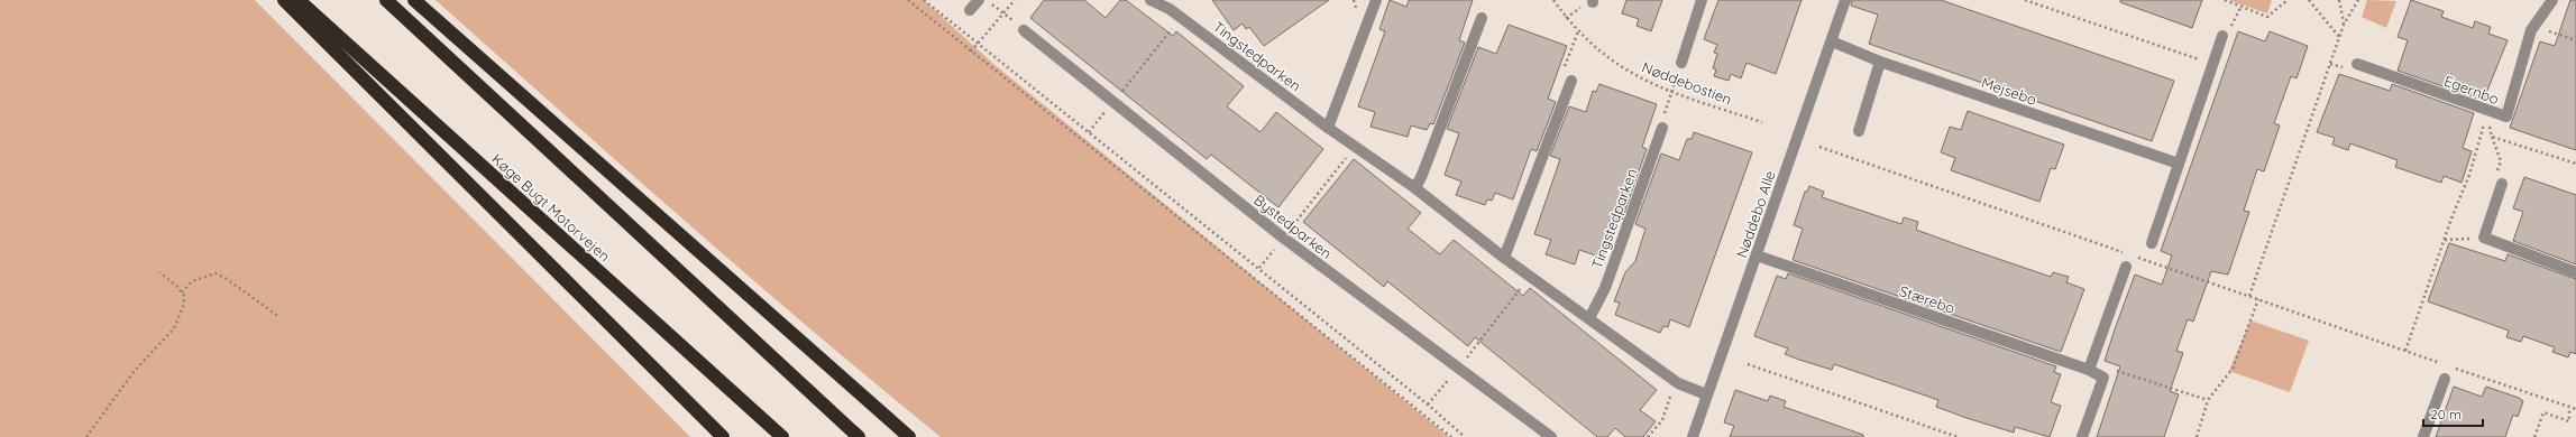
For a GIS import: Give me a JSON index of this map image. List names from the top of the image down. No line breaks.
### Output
{"streets":{"highway":["Køge Bugt Motorvejen"],"street":["Tingstedparken","Egernbo","Mejsebo","Nøddebo Alle","Bystedparken","Stærebo"],"path":["Nøddebostien"]},"crossings":[["Tingstedparken","Nøddebo Alle"],["Mejsebo","Nøddebo Alle"],["Nøddebo Alle","Stærebo"]],"scale_bar":"20 m"}
